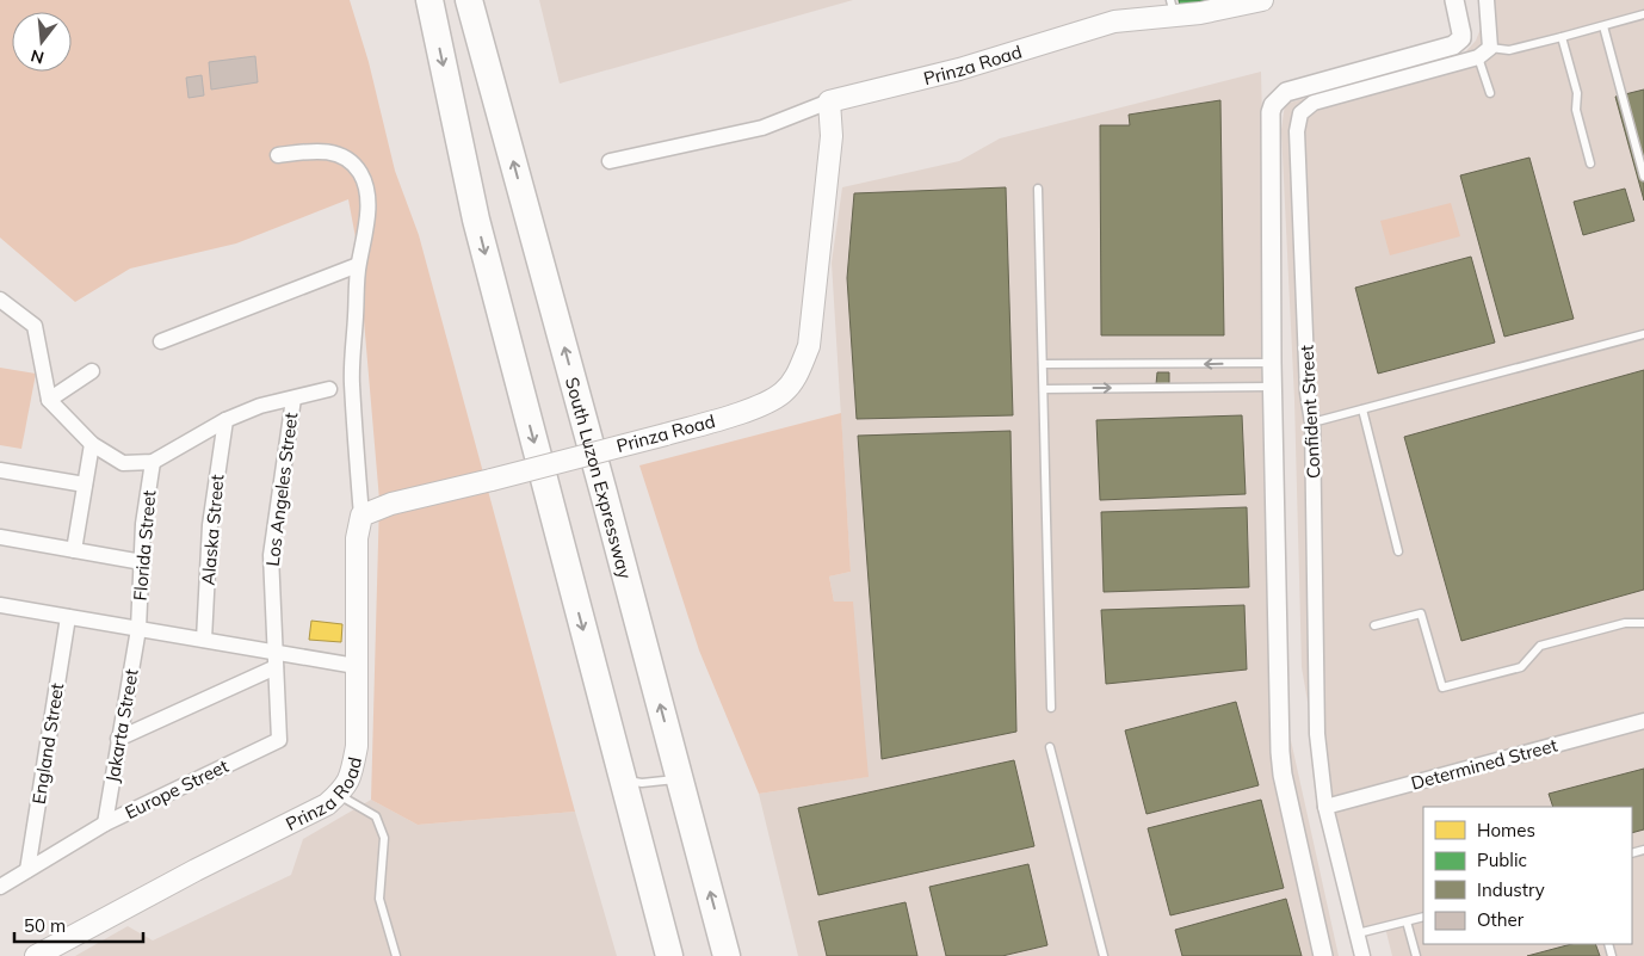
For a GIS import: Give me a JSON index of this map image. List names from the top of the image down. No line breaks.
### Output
{"streets":{"highway":["South Luzon Expressway"],"main road":["Prinza Road"],"street":["Confident Street","Los Angeles Street","Alaska Street","Florida Street","Jakarta Street","England Street","Determined Street","Europe Street"]},"crossings":[["Confident Street","Determined Street"],["Los Angeles Street","Europe Street"],["Florida Street","Jakarta Street"],["Jakarta Street","Europe Street"],["England Street","Europe Street"]],"legend":["Homes","Public","Industry","Other"],"scale_bar":"50 m","north":"bottom"}
